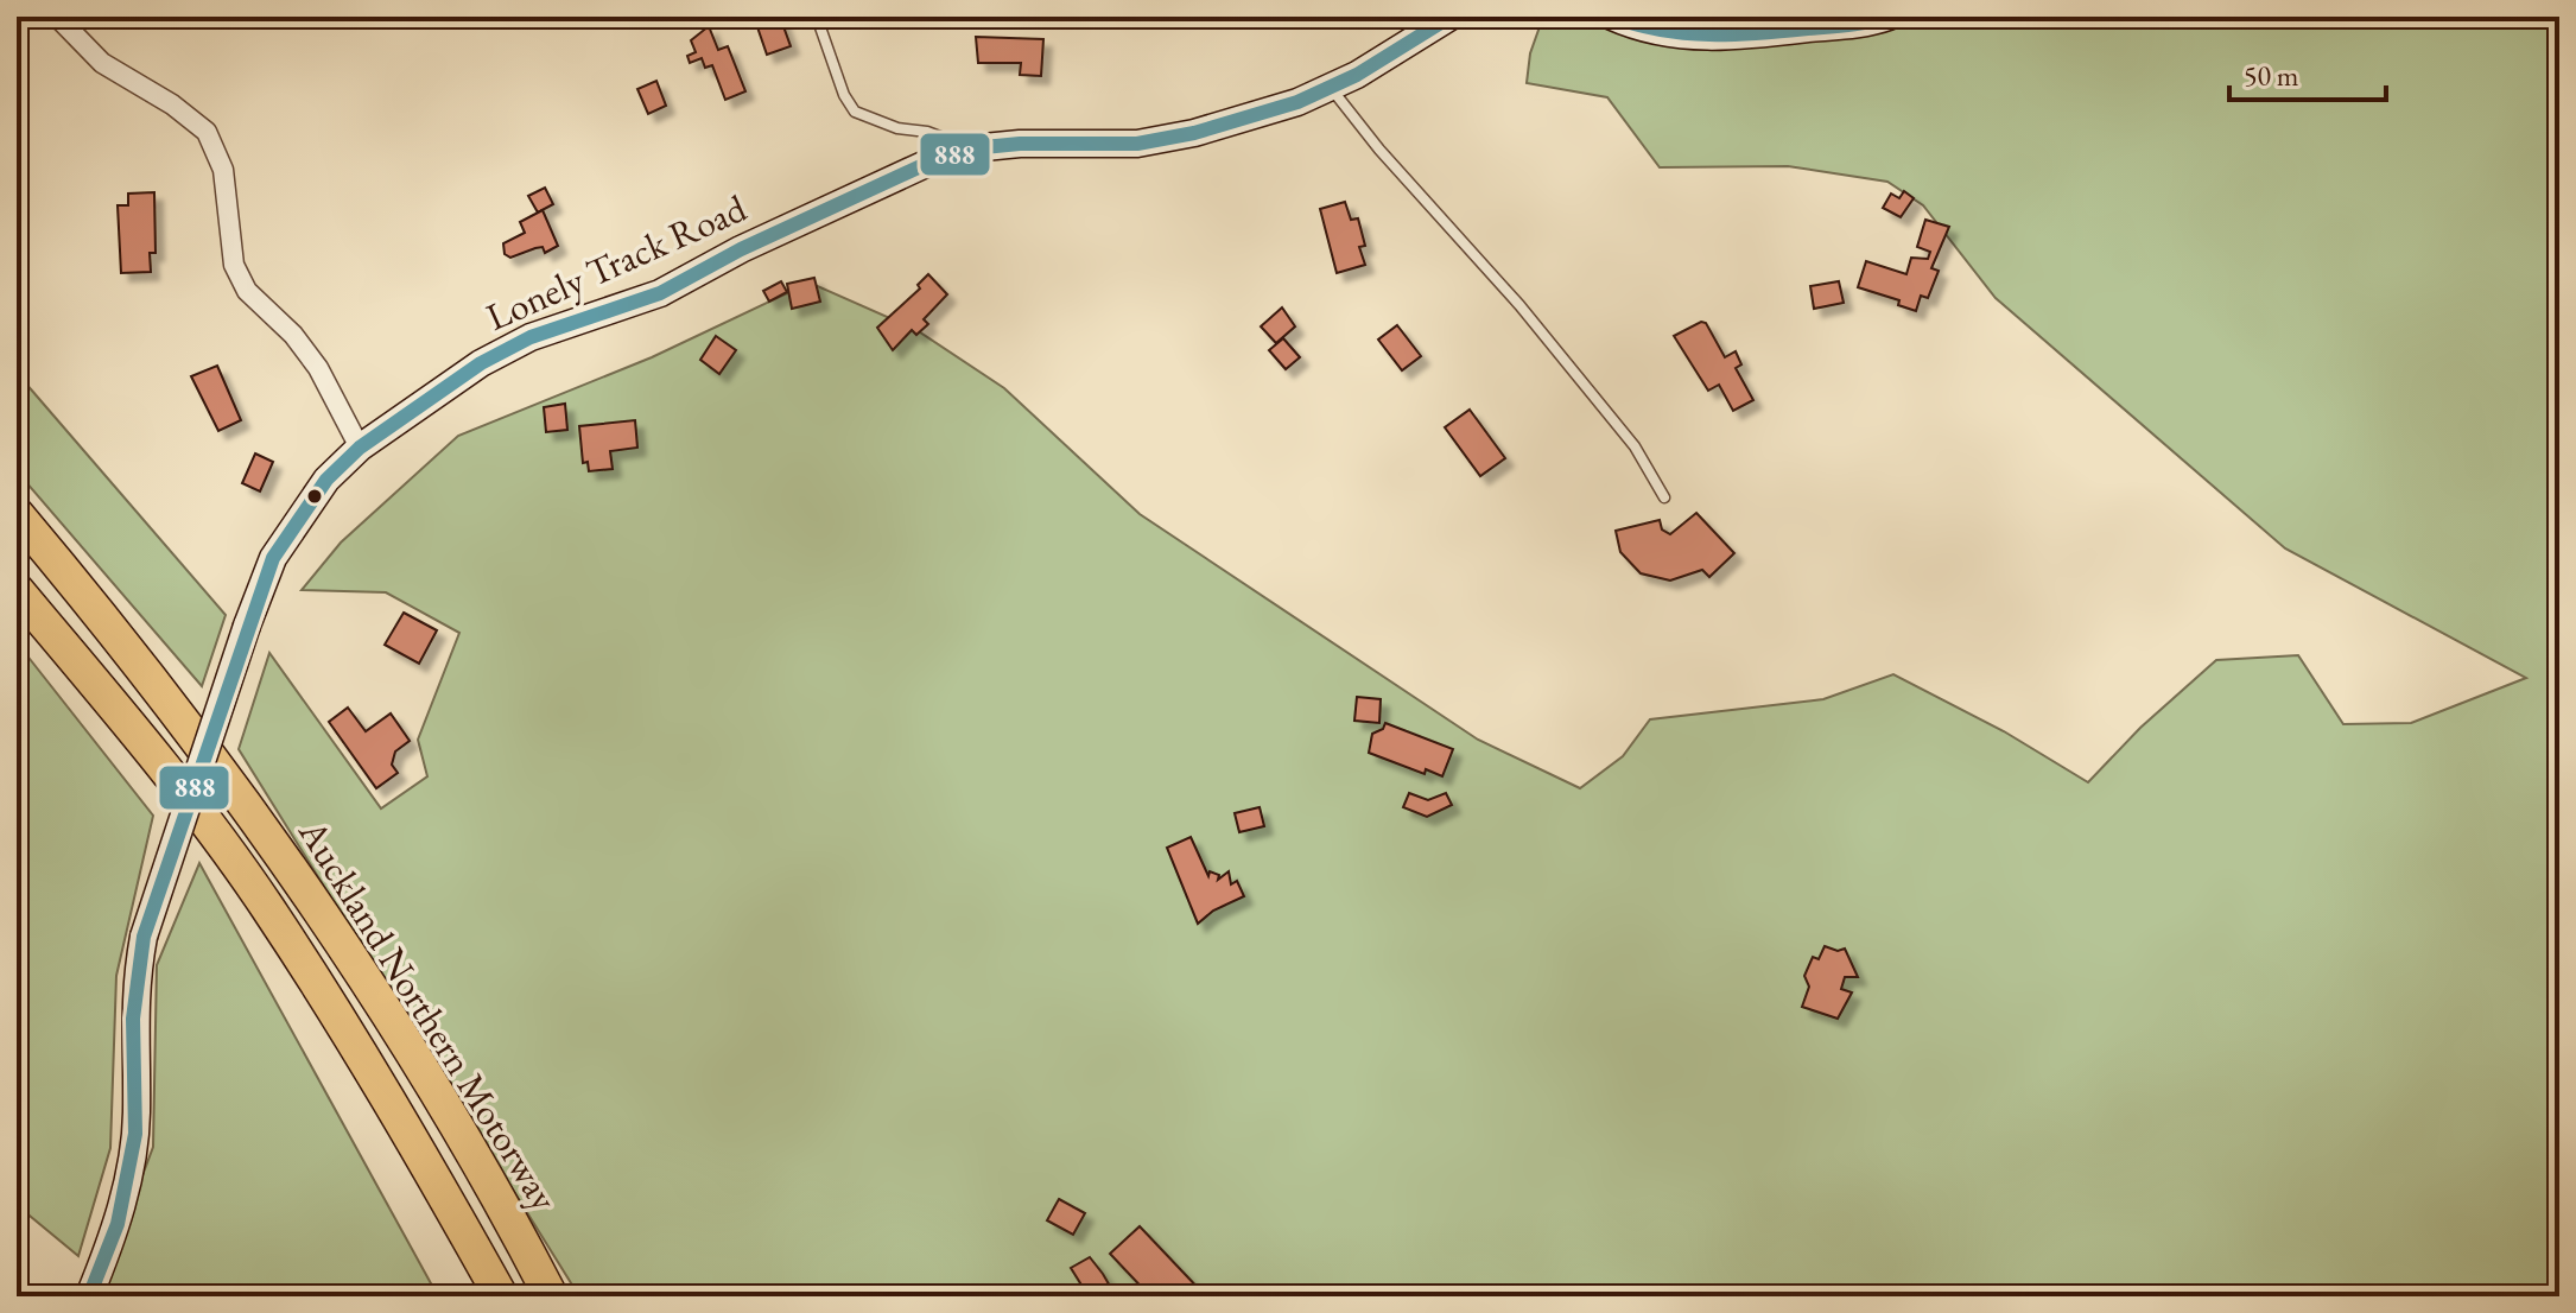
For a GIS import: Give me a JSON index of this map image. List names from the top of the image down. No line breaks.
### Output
{"streets":{"highway":["Auckland Northern Motorway"],"street":["Lonely Track Road"]},"lines":["transit line 888"],"scale_bar":"50 m"}
